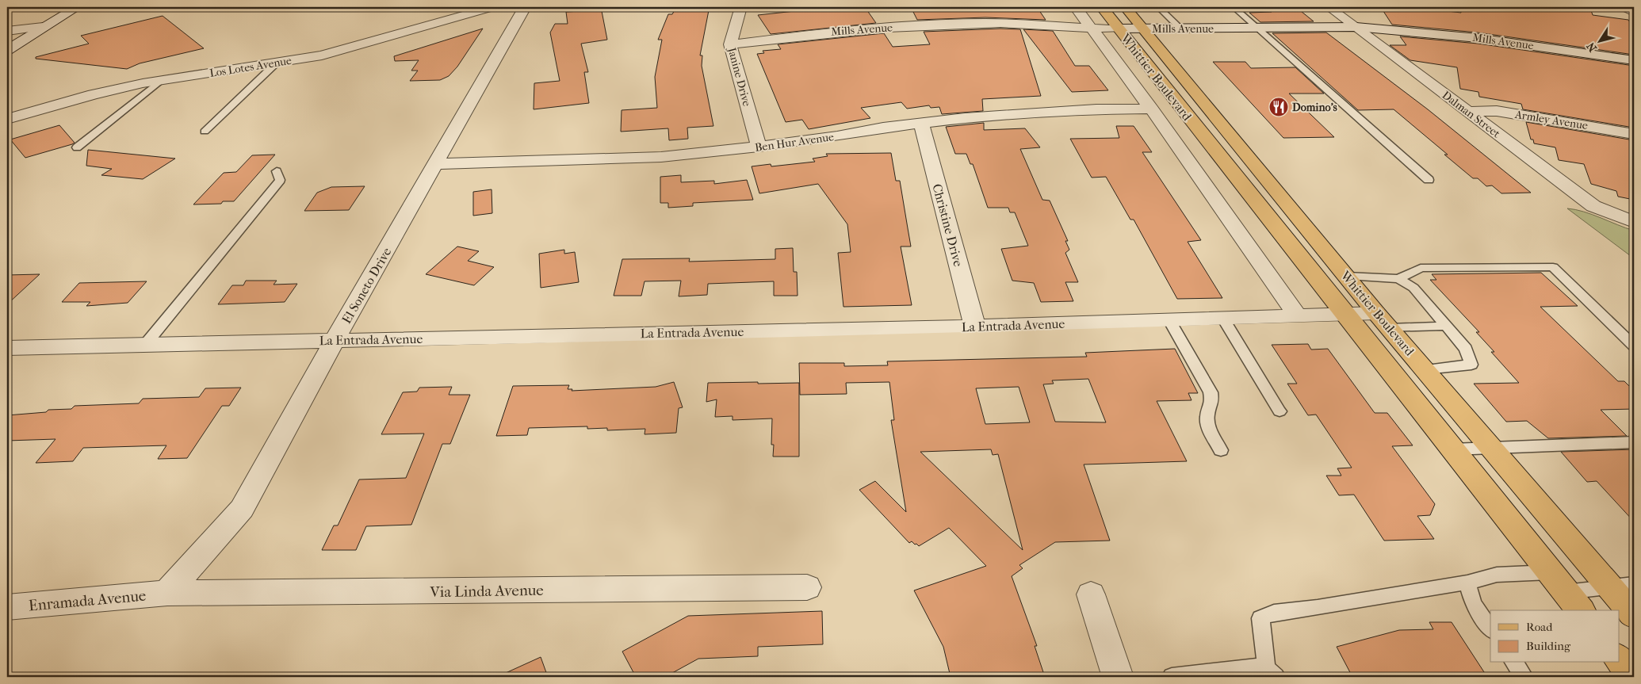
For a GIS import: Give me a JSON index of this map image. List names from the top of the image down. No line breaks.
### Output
{"streets":{"main road":["Whittier Boulevard"],"street":["Mills Avenue","Los Lotes Avenue","Janine Drive","Dalman Street","Armley Avenue","Ben Hur Avenue","Christine Drive","El Soneto Drive","La Entrada Avenue","Via Linda Avenue","Enramada Avenue"]},"crossings":[["Mills Avenue","Janine Drive"],["Mills Avenue","Whittier Boulevard"],["Mills Avenue","Dalman Street"],["Janine Drive","Ben Hur Avenue"],["Whittier Boulevard","Ben Hur Avenue"],["Whittier Boulevard","La Entrada Avenue"],["Dalman Street","Armley Avenue"],["Ben Hur Avenue","Christine Drive"],["Ben Hur Avenue","El Soneto Drive"],["Christine Drive","La Entrada Avenue"],["El Soneto Drive","La Entrada Avenue"],["El Soneto Drive","Via Linda Avenue"],["El Soneto Drive","Enramada Avenue"],["Via Linda Avenue","Enramada Avenue"]],"places":{"restaurant":["Domino's"]},"legend":["Road","Building"],"north":"bottom left"}
